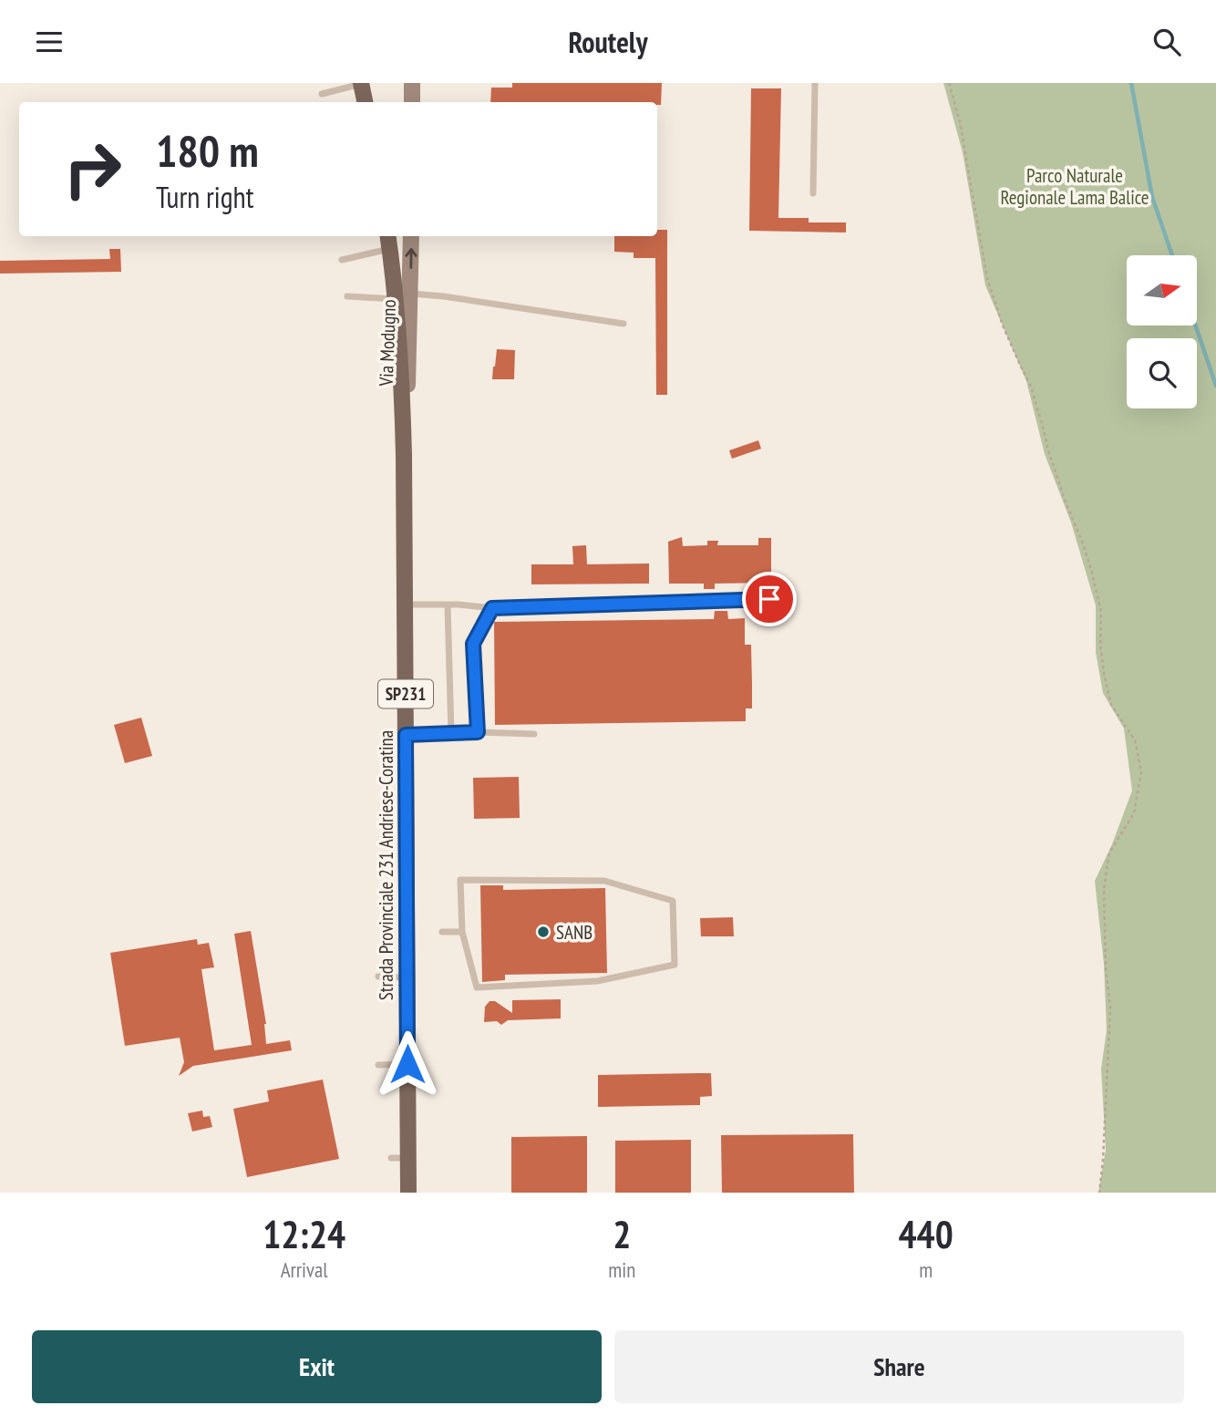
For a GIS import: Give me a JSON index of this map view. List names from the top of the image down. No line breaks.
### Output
{"streets":{"main road":["SP231","Strada Provinciale 231 Andriese-Coratina"],"street":["Via Modugno"]},"crossings":[["Via Modugno","Strada Provinciale 231 Andriese-Coratina"]],"one_way":["Via Modugno"],"parks":["Parco Naturale Regionale Lama Balice"],"places":["SANB"],"north":"right","page":{"header":"Routely","turn":["180 m","Turn right"],"eta":["12:24","Arrival","2","min","440","m"],"buttons":["Exit","Share"]}}
